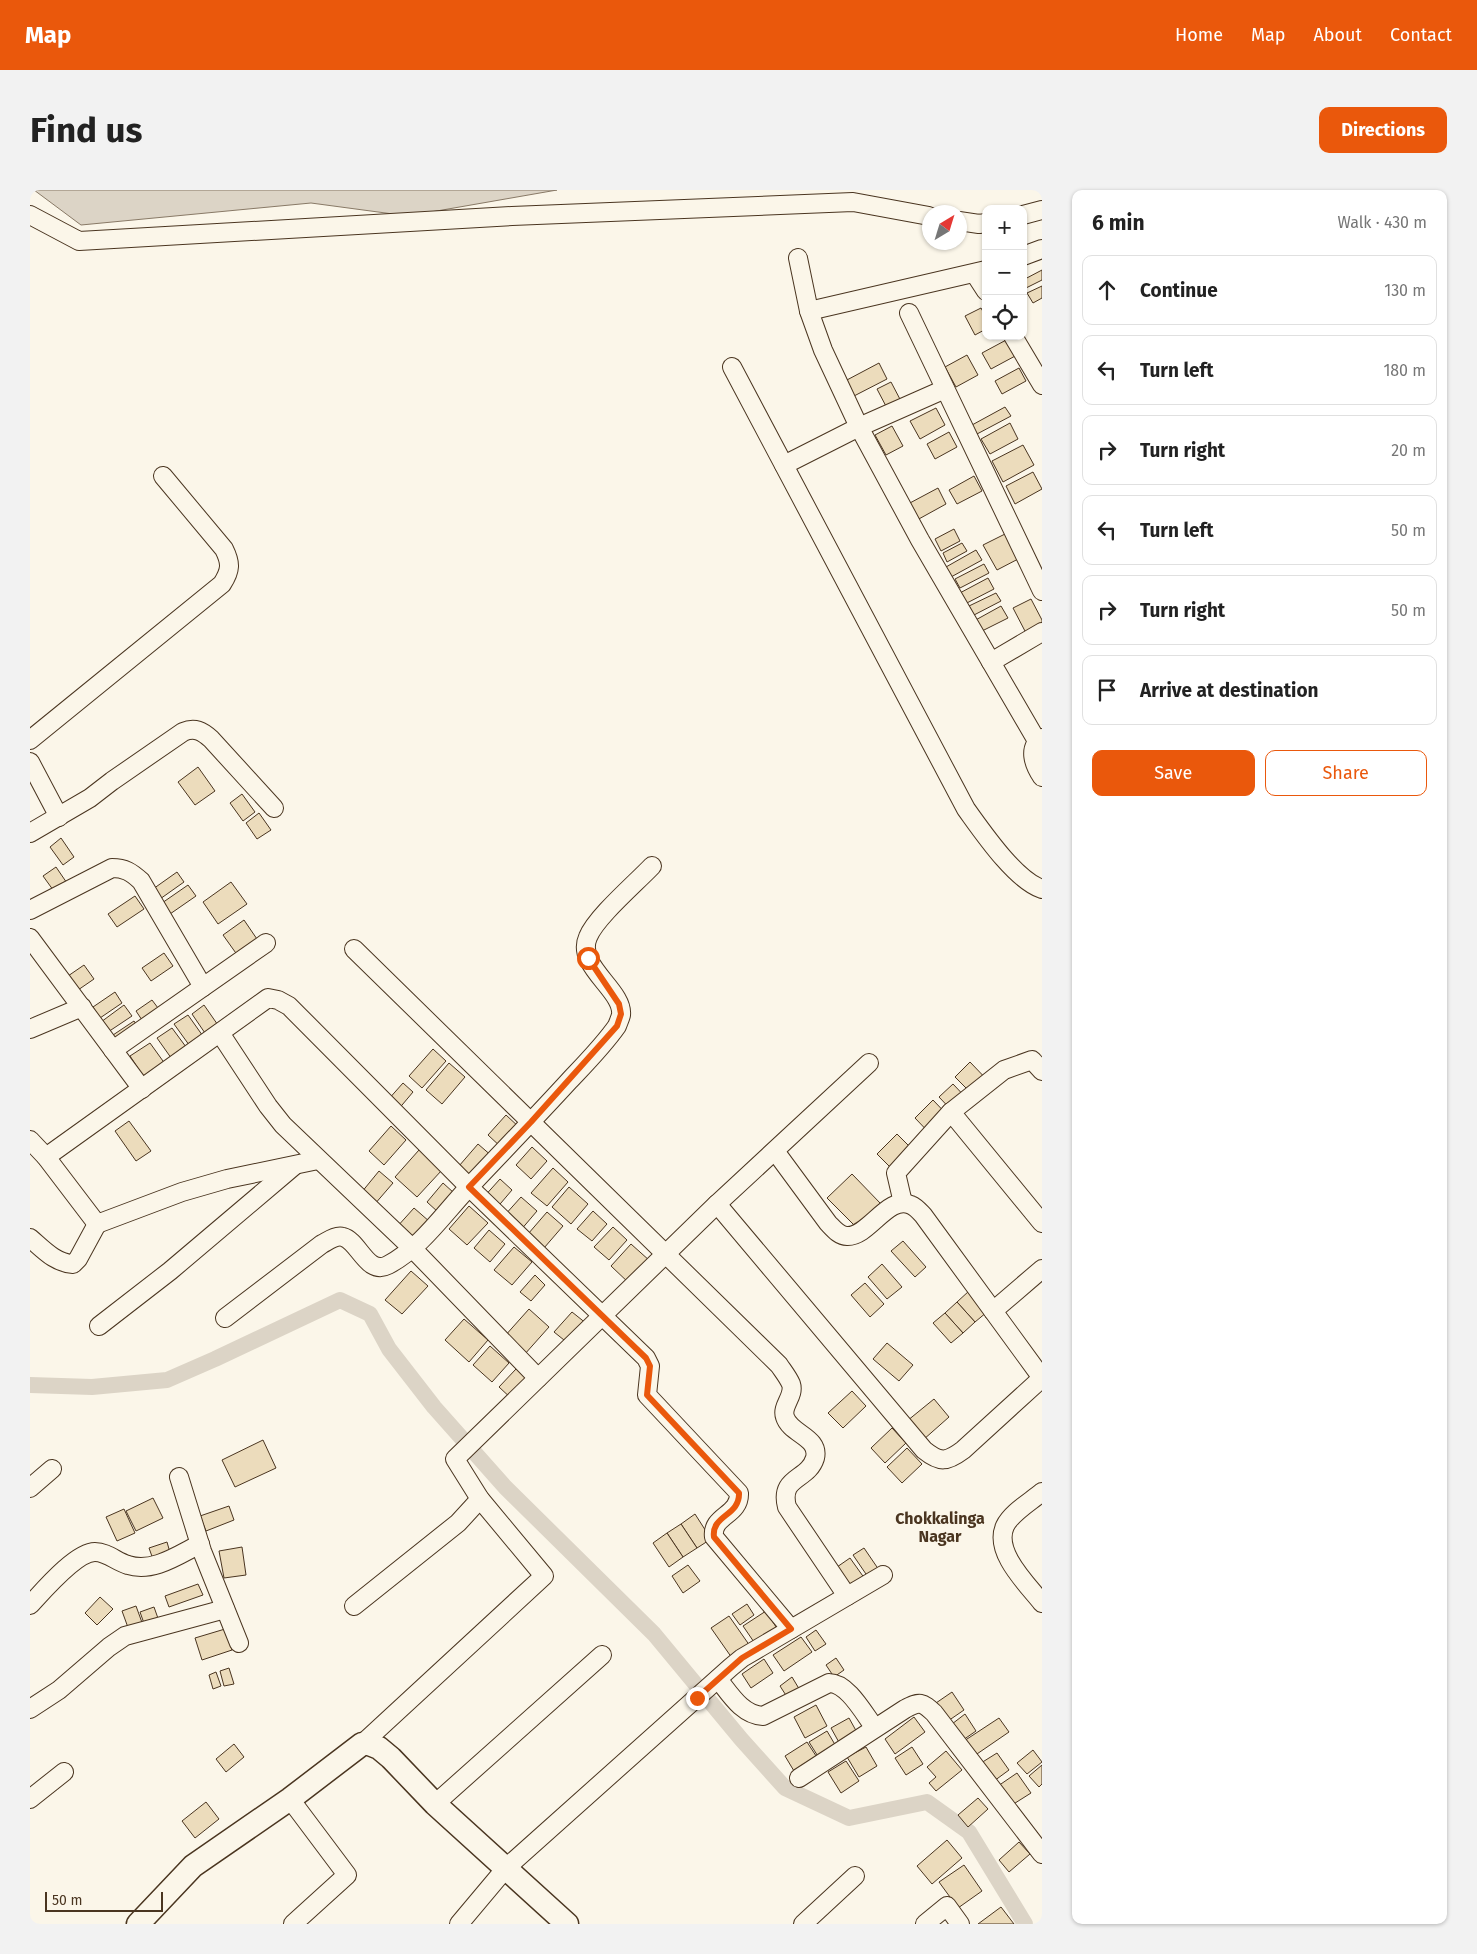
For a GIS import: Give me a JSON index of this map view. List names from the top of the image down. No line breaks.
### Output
{"districts":["Chokkalinga Nagar"],"scale_bar":"50 m","north":"top right","page":{"header":"Map","nav":["Home","Map","About","Contact"],"buttons":["Directions",["Save","Share"]],"title":"Find us","heading":["6 min","Walk · 430 m"],"map_buttons":["+","−"],"list":[["Continue","130 m"],["Turn left","180 m"],["Turn right","20 m"],["Turn left","50 m"],["Turn right","50 m"],"Arrive at destination"],"scale":"50 m"}}
